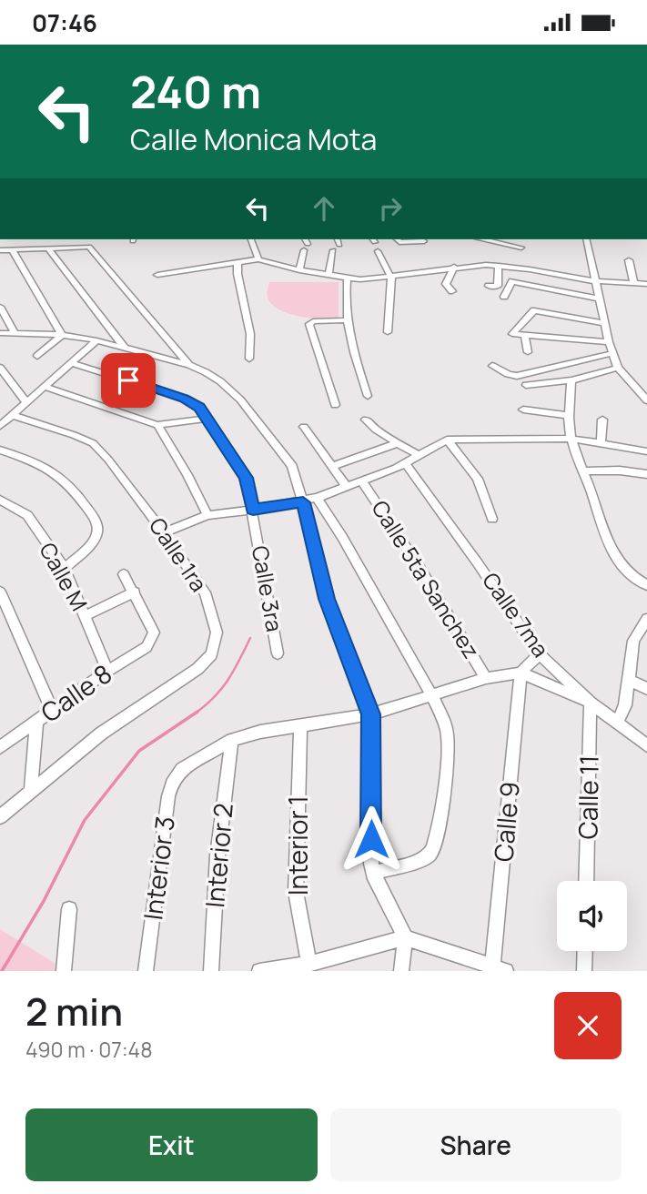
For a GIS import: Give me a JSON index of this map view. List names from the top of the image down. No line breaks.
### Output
{"streets":{"street":["Calle 1ra","Calle M","Calle 5ta Sanchez","Calle 3ra","Calle 7ma","Calle 8","Calle 11","Calle 9","Interior 1","Interior 2","Interior 3"]},"crossings":[["Calle M","Calle 8"],["Calle 7ma","Calle 11"],["Interior 2","Interior 3"]],"page":{"status":"07:46","turn":["240 m","Calle Monica Mota"],"heading":["2 min","490 m · 07:48"],"buttons":["Exit","Share"]}}
